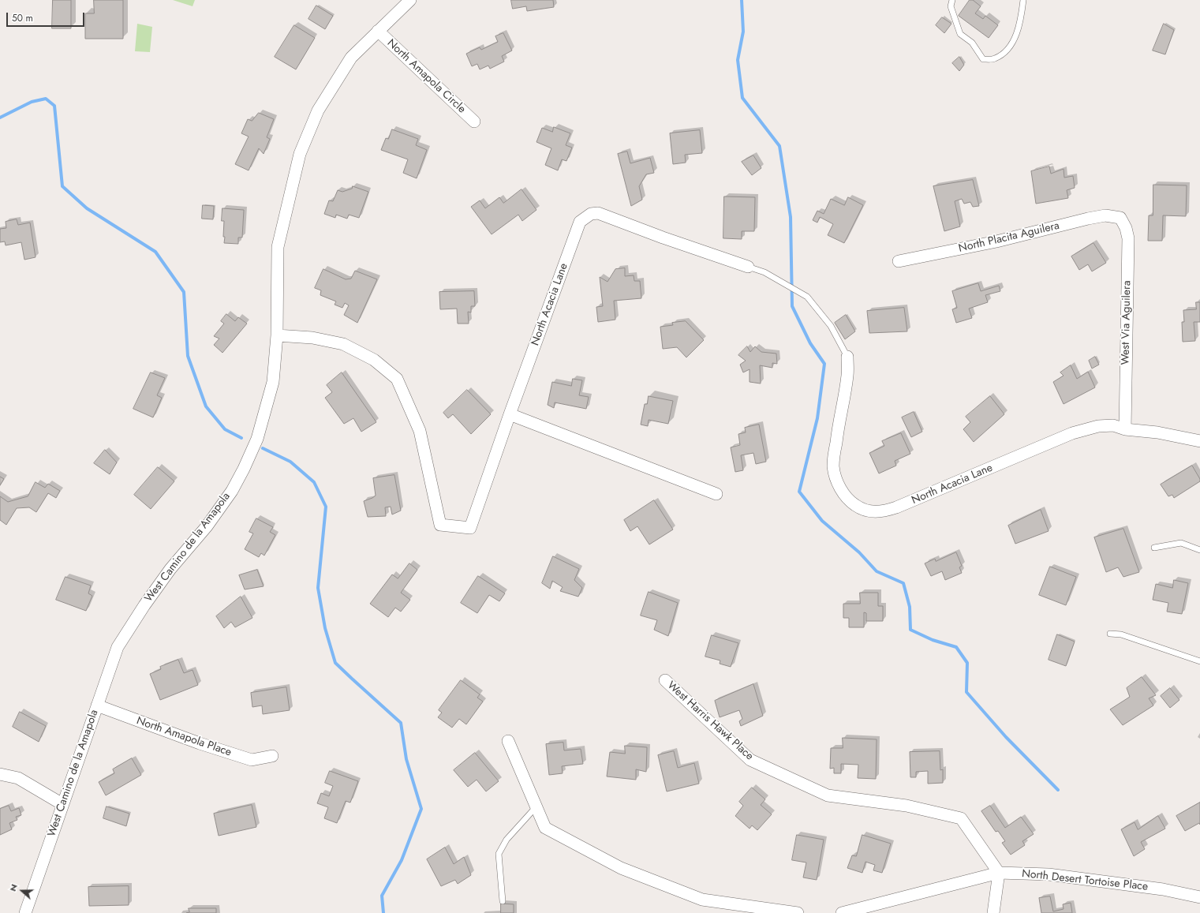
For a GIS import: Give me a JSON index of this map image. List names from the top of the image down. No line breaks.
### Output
{"streets":{"street":["North Amapola Circle","North Placita Aguilera","North Acacia Lane","West Via Aguilera","West Camino de la Amapola","West Harris Hawk Place","North Amapola Place","North Desert Tortoise Place"]},"crossings":[["North Amapola Circle","West Camino de la Amapola"],["North Placita Aguilera","West Via Aguilera"],["North Acacia Lane","West Via Aguilera"],["North Acacia Lane","West Camino de la Amapola"],["West Camino de la Amapola","North Amapola Place"],["West Harris Hawk Place","North Desert Tortoise Place"]],"scale_bar":"50 m","north":"left"}
